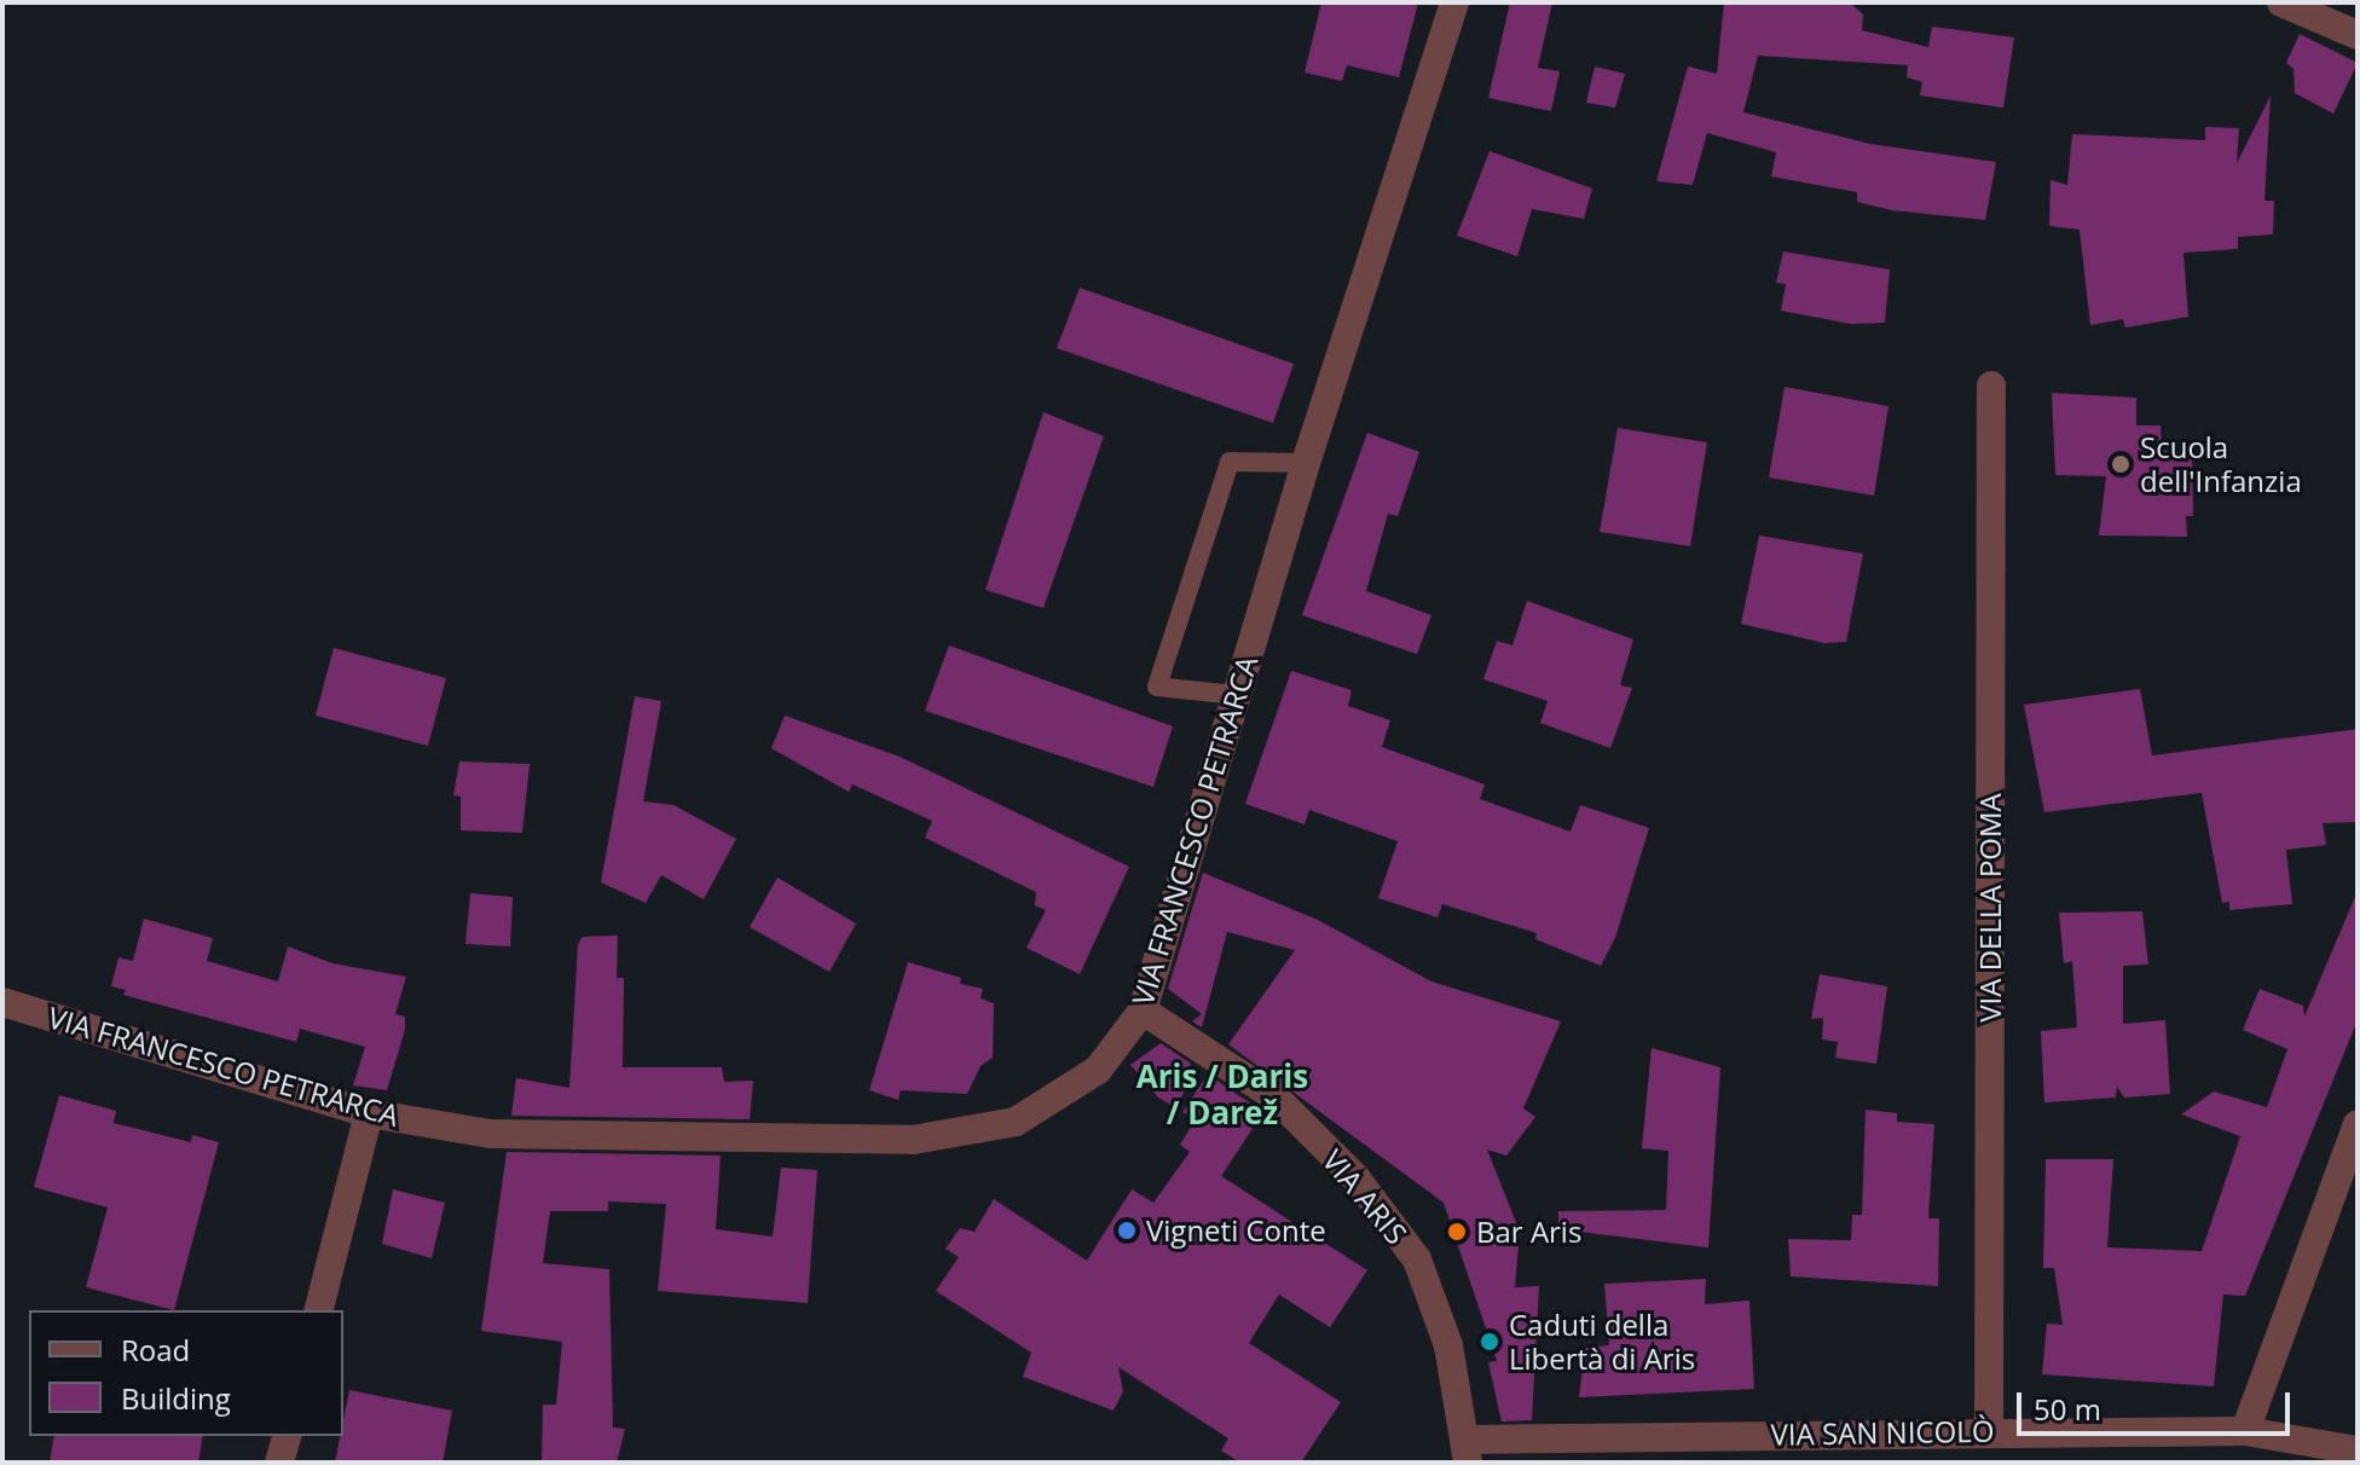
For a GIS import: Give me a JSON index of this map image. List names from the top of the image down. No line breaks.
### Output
{"streets":{"street":["VIA FRANCESCO PETRARCA","VIA DELLA POMA","VIA ARIS","VIA SAN NICOLÒ"]},"crossings":[["VIA FRANCESCO PETRARCA","VIA ARIS"],["VIA DELLA POMA","VIA SAN NICOLÒ"],["VIA ARIS","VIA SAN NICOLÒ"]],"districts":["Aris / Daris / Darež"],"places":["Scuola dell'Infanzia","Vigneti Conte","Bar Aris","Caduti della Libertà di Aris"],"legend":["Road","Building"],"scale_bar":"50 m"}
